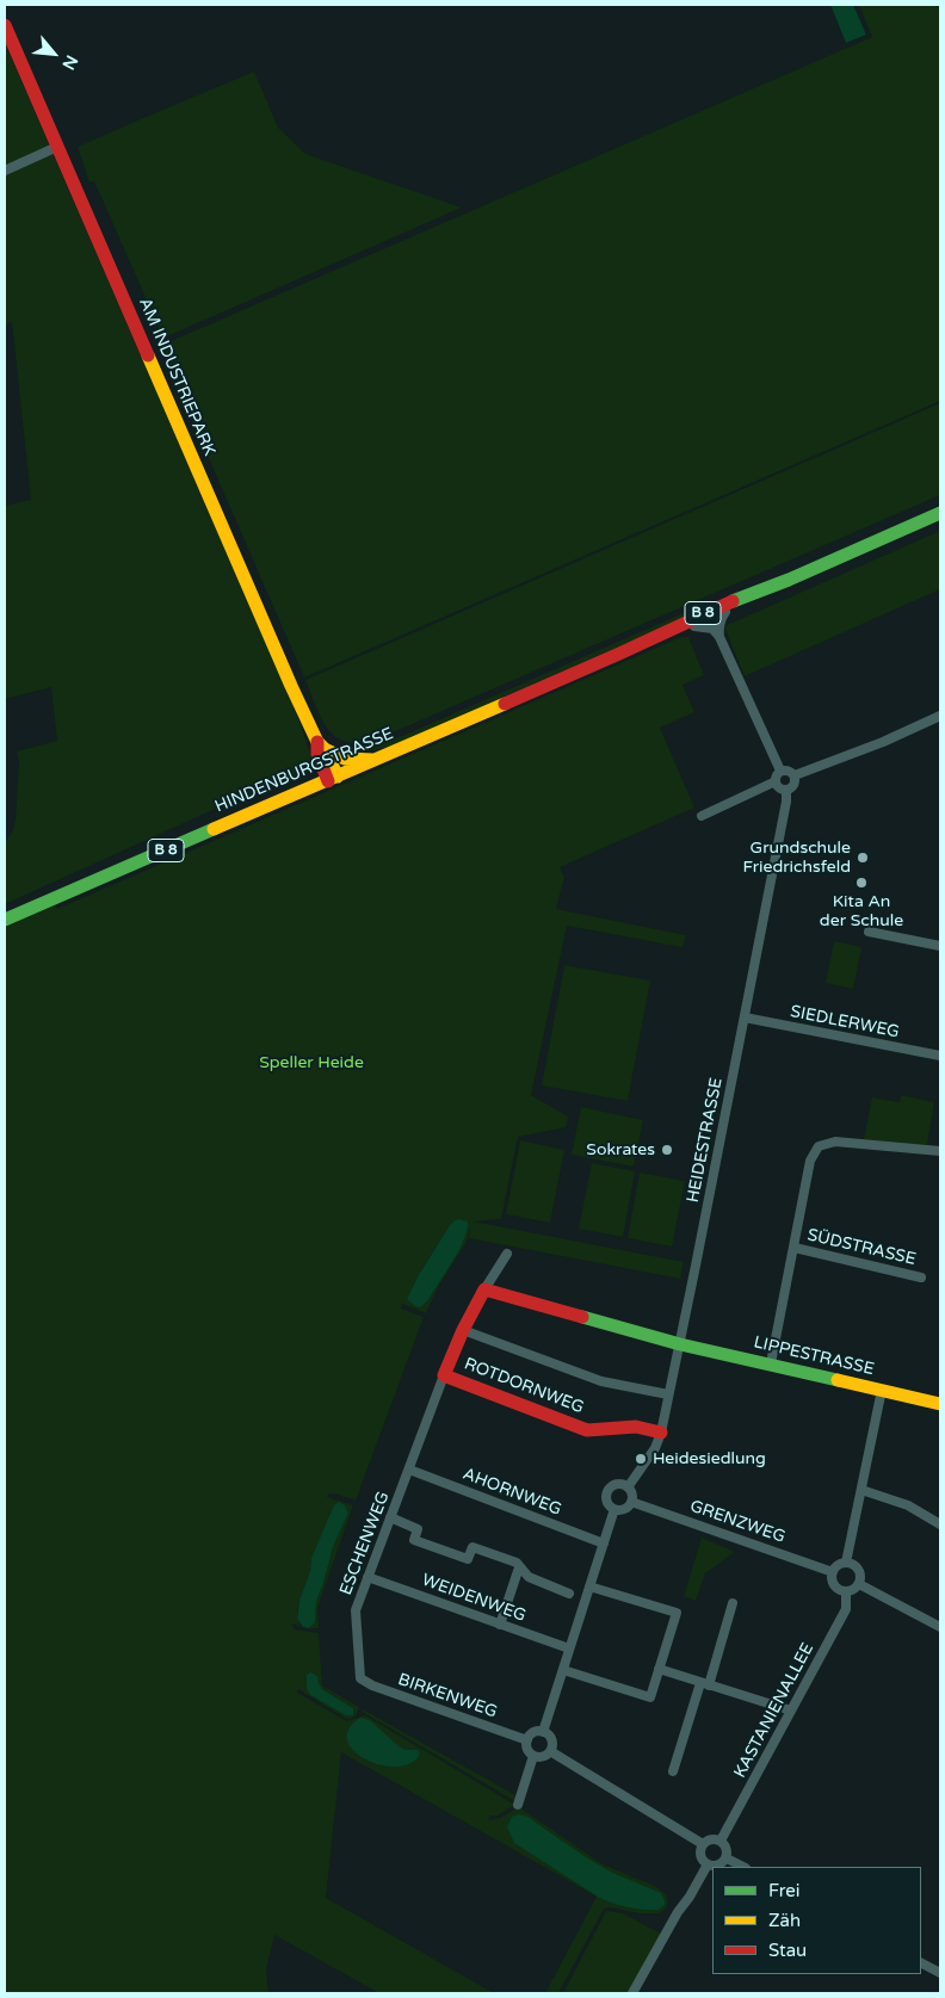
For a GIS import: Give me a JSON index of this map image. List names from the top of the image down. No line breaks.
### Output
{"streets":{"street":["AM INDUSTRIEPARK","B 8","HINDENBURGSTRASSE","SIEDLERWEG","HEIDESTRASSE","SÜDSTRASSE","LIPPESTRASSE","ROTDORNWEG","AHORNWEG","GRENZWEG","ESCHENWEG","WEIDENWEG","BIRKENWEG","KASTANIENALLEE"]},"crossings":[["AM INDUSTRIEPARK","HINDENBURGSTRASSE"],["SIEDLERWEG","HEIDESTRASSE"],["HEIDESTRASSE","LIPPESTRASSE"],["HEIDESTRASSE","ROTDORNWEG"],["HEIDESTRASSE","AHORNWEG"],["HEIDESTRASSE","GRENZWEG"],["HEIDESTRASSE","WEIDENWEG"],["HEIDESTRASSE","BIRKENWEG"],["SÜDSTRASSE","LIPPESTRASSE"],["ROTDORNWEG","ESCHENWEG"],["AHORNWEG","ESCHENWEG"],["GRENZWEG","KASTANIENALLEE"],["ESCHENWEG","WEIDENWEG"],["ESCHENWEG","BIRKENWEG"]],"parks":["Speller Heide"],"places":["Grundschule Friedrichsfeld","Kita An der Schule","Sokrates","Heidesiedlung"],"legend":["Frei","Zäh","Stau"],"north":"bottom right"}
